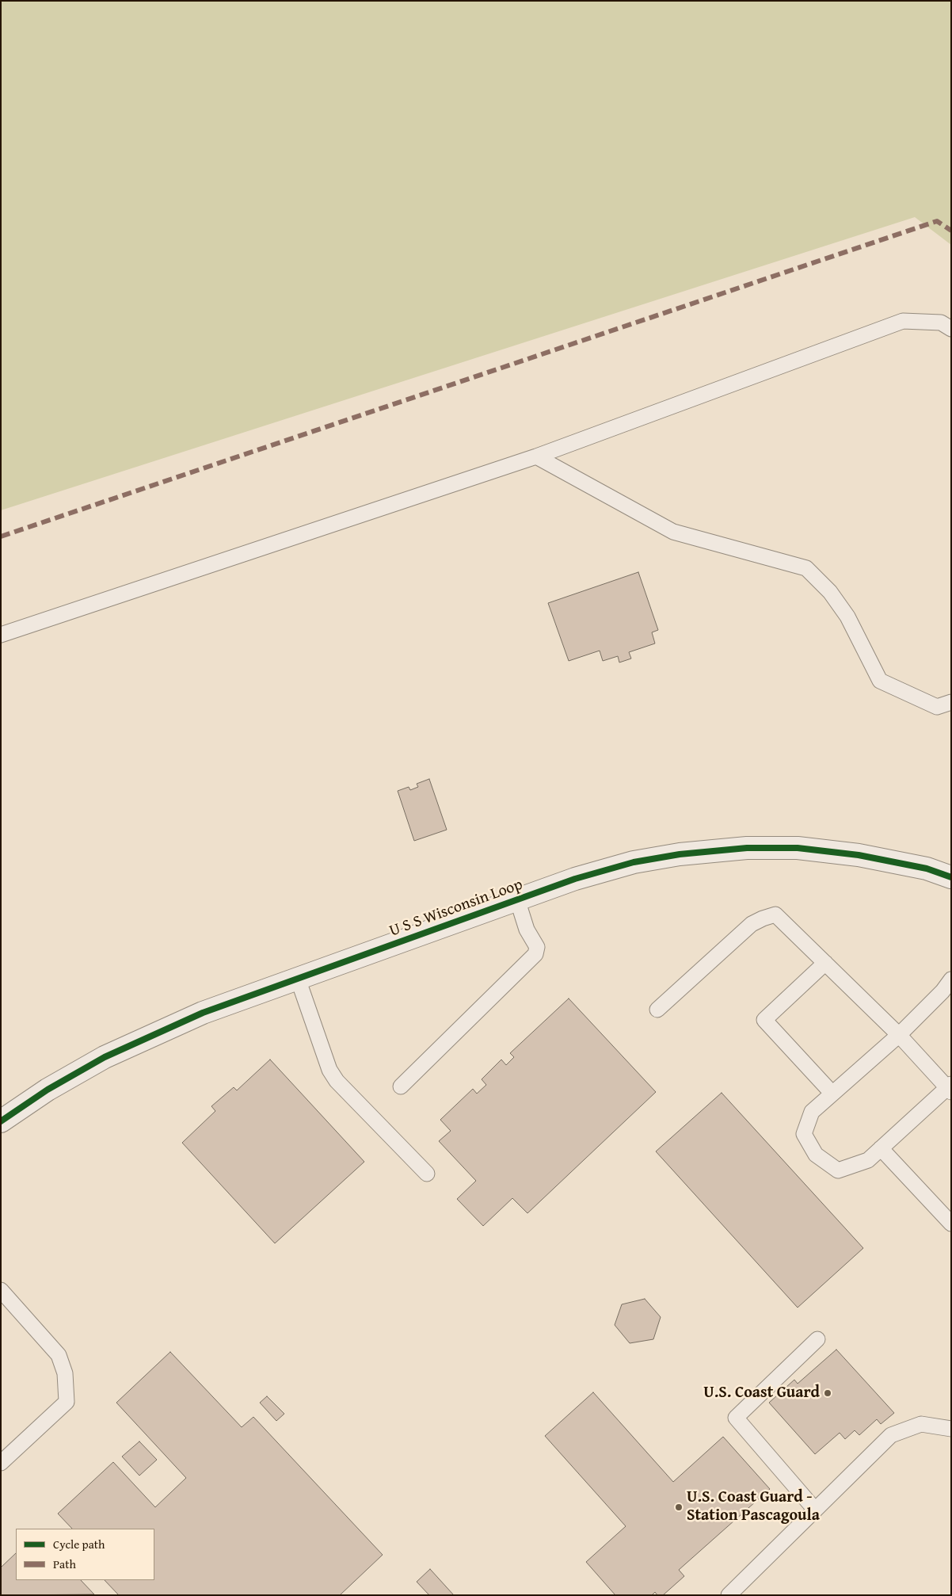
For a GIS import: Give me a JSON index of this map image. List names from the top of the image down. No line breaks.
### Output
{"streets":{"street":["U S S Wisconsin Loop"]},"places":["U.S. Coast Guard","U.S. Coast Guard - Station Pascagoula"],"legend":["Cycle path","Path"]}
